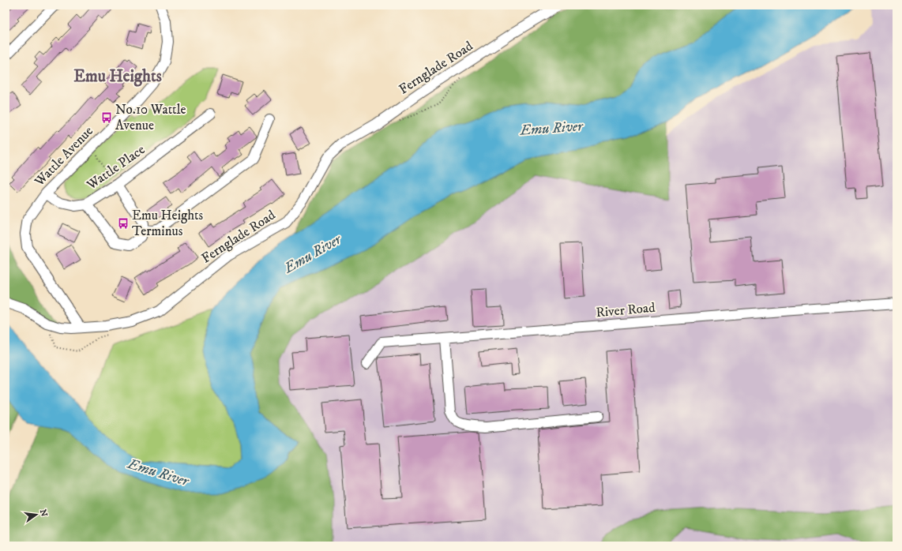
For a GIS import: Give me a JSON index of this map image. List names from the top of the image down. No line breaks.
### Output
{"streets":{"street":["Fernglade Road","Wattle Avenue","Wattle Place","River Road"]},"crossings":[["Fernglade Road","Wattle Avenue"],["Wattle Avenue","Wattle Place"]],"districts":["Emu Heights"],"water":["Emu River"],"places":{"bus stop":["No.10 Wattle Avenue","Emu Heights Terminus"]},"north":"right"}
